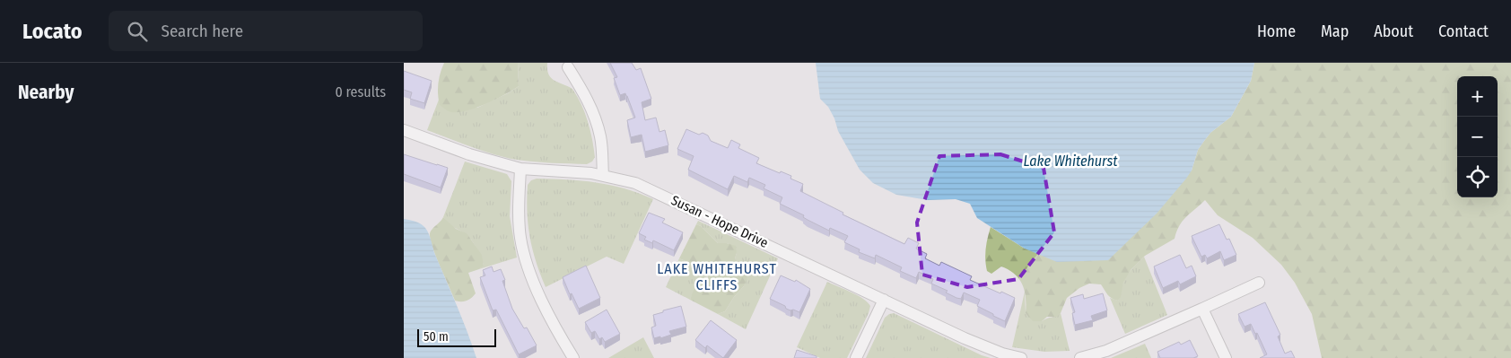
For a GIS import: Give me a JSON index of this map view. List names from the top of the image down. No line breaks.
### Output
{"streets":{"street":["Susan - Hope Drive"]},"districts":["LAKE WHITEHURST CLIFFS"],"water":["Lake Whitehurst"],"scale_bar":"50 m","page":{"header":"Locato","search":"Search here","nav":["Home","Map","About","Contact"],"heading":["Nearby","0 results"],"map_buttons":["+","−"],"scale":"50 m"}}
